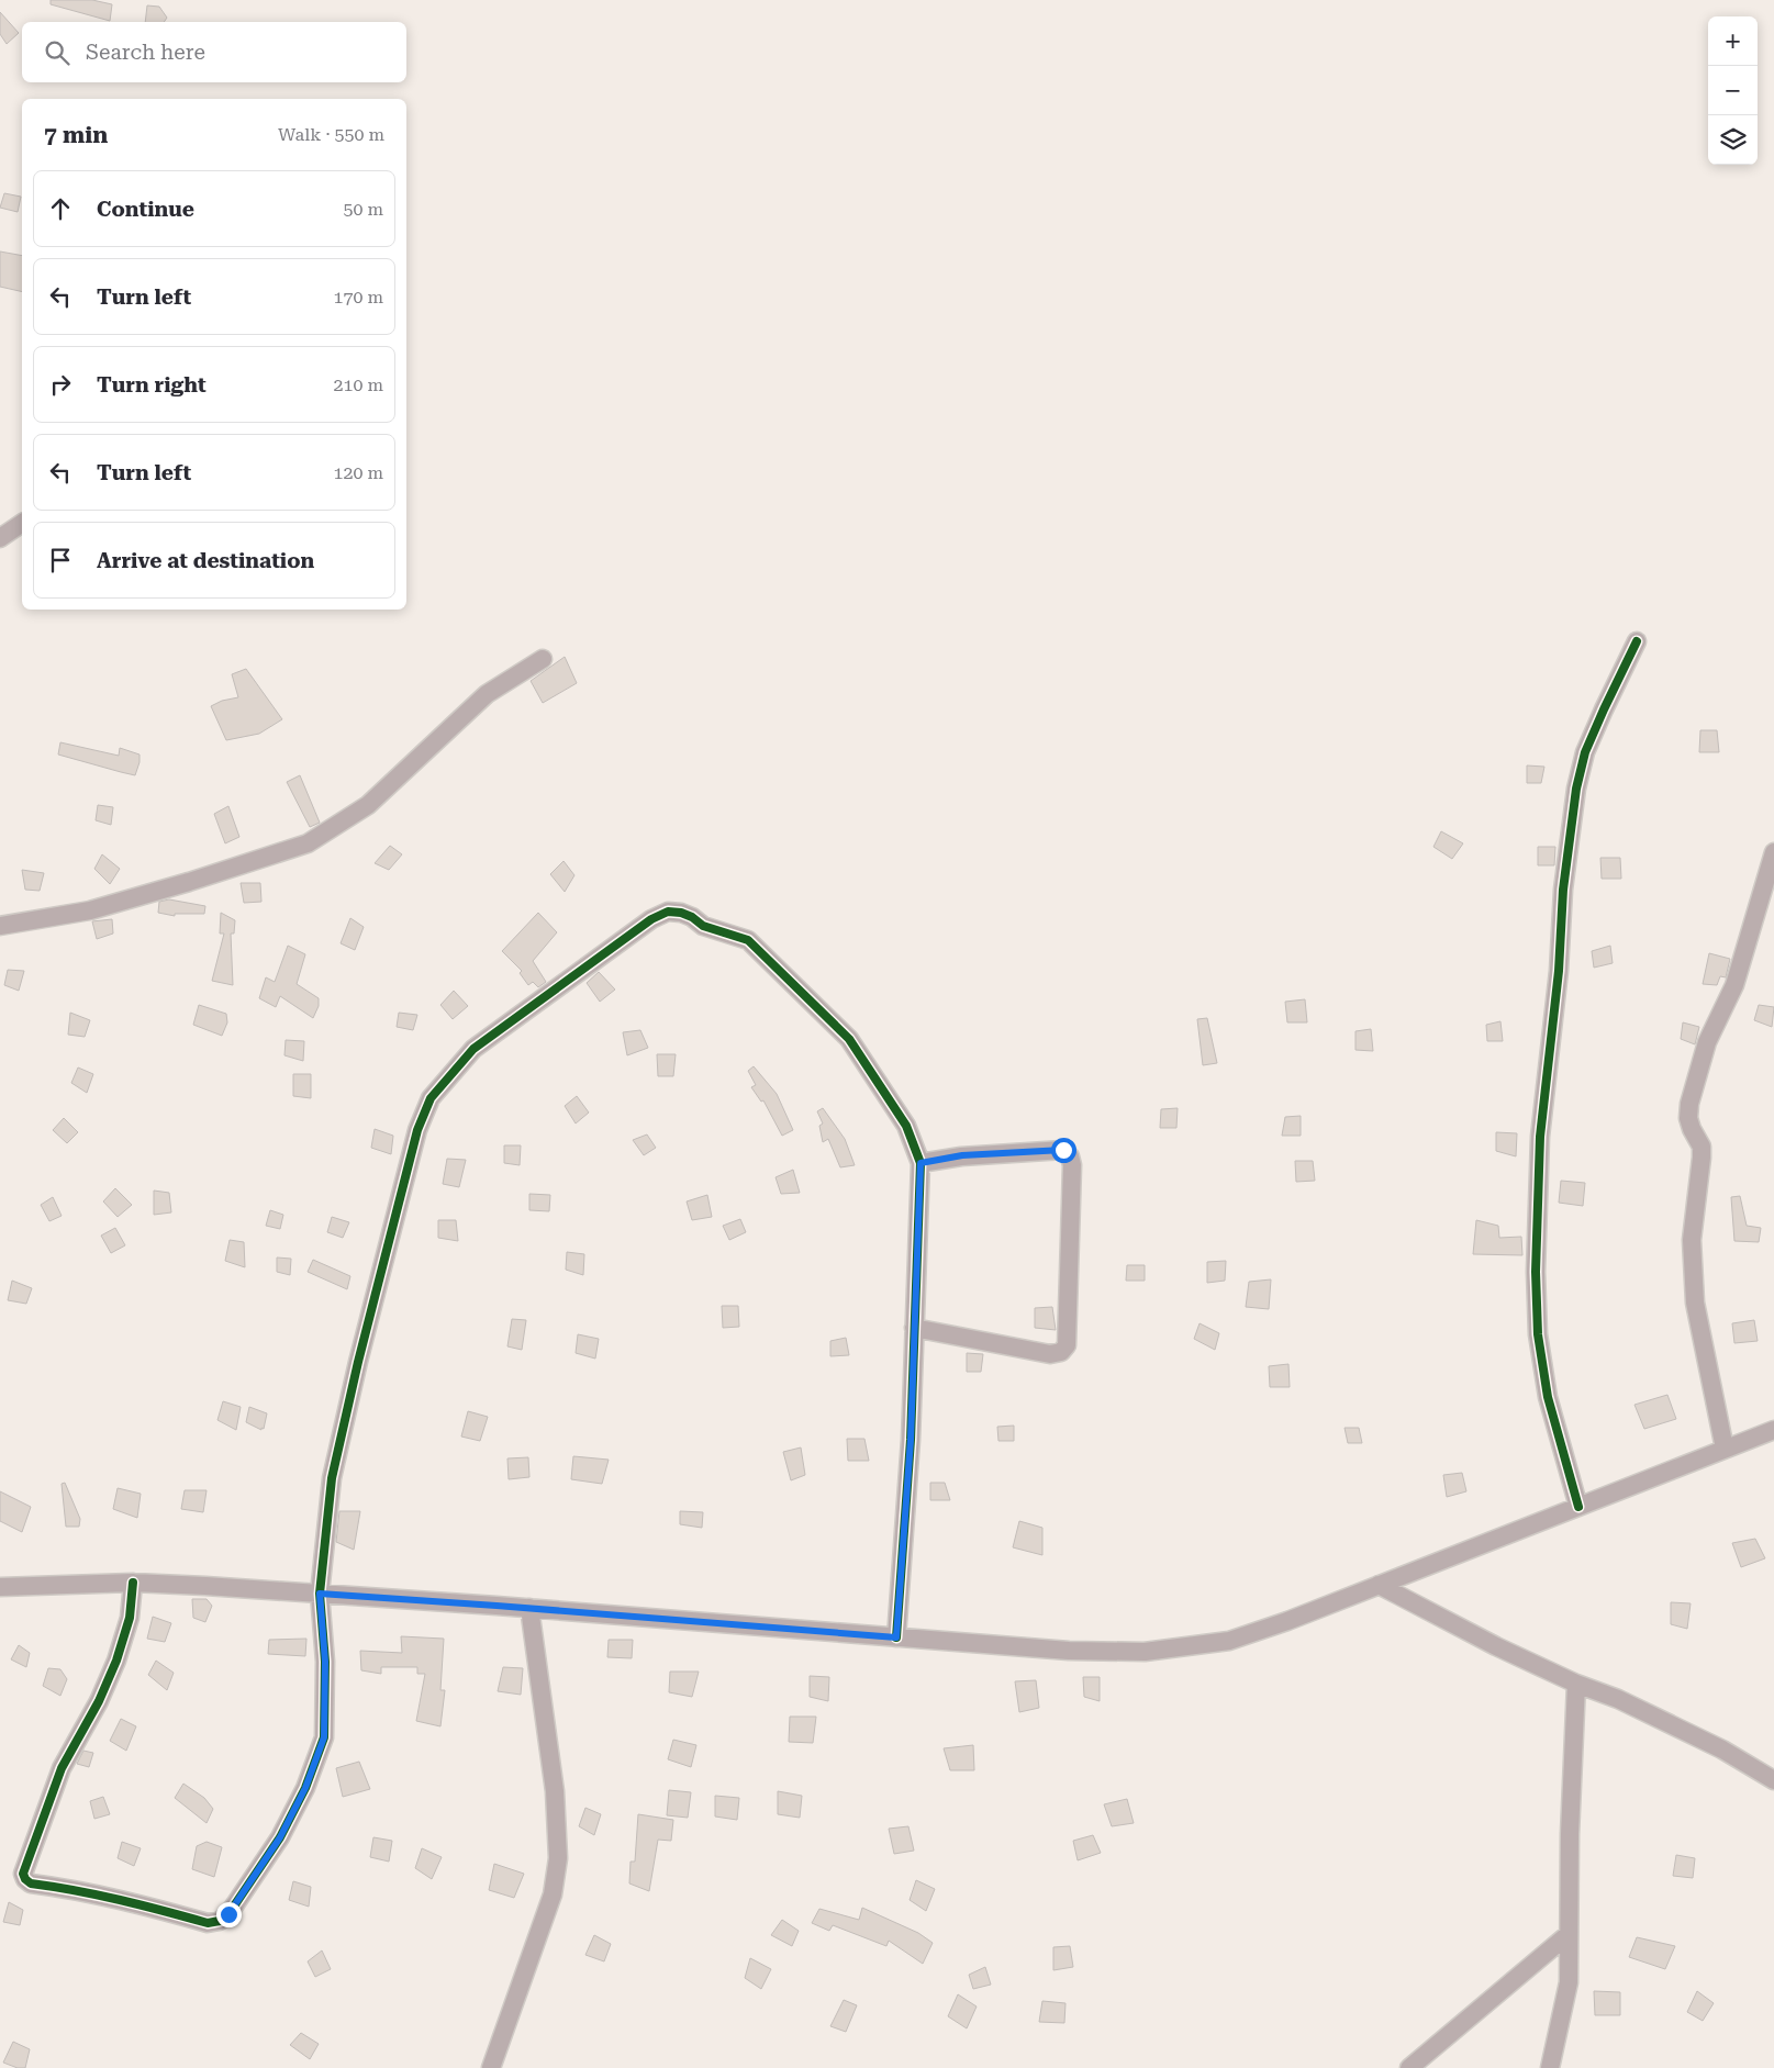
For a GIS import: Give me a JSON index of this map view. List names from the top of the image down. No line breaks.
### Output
{"page":{"map_buttons":["+","−"],"search":"Search here","heading":["7 min","Walk · 550 m"],"list":[["Continue","50 m"],["Turn left","170 m"],["Turn right","210 m"],["Turn left","120 m"],"Arrive at destination"]}}
